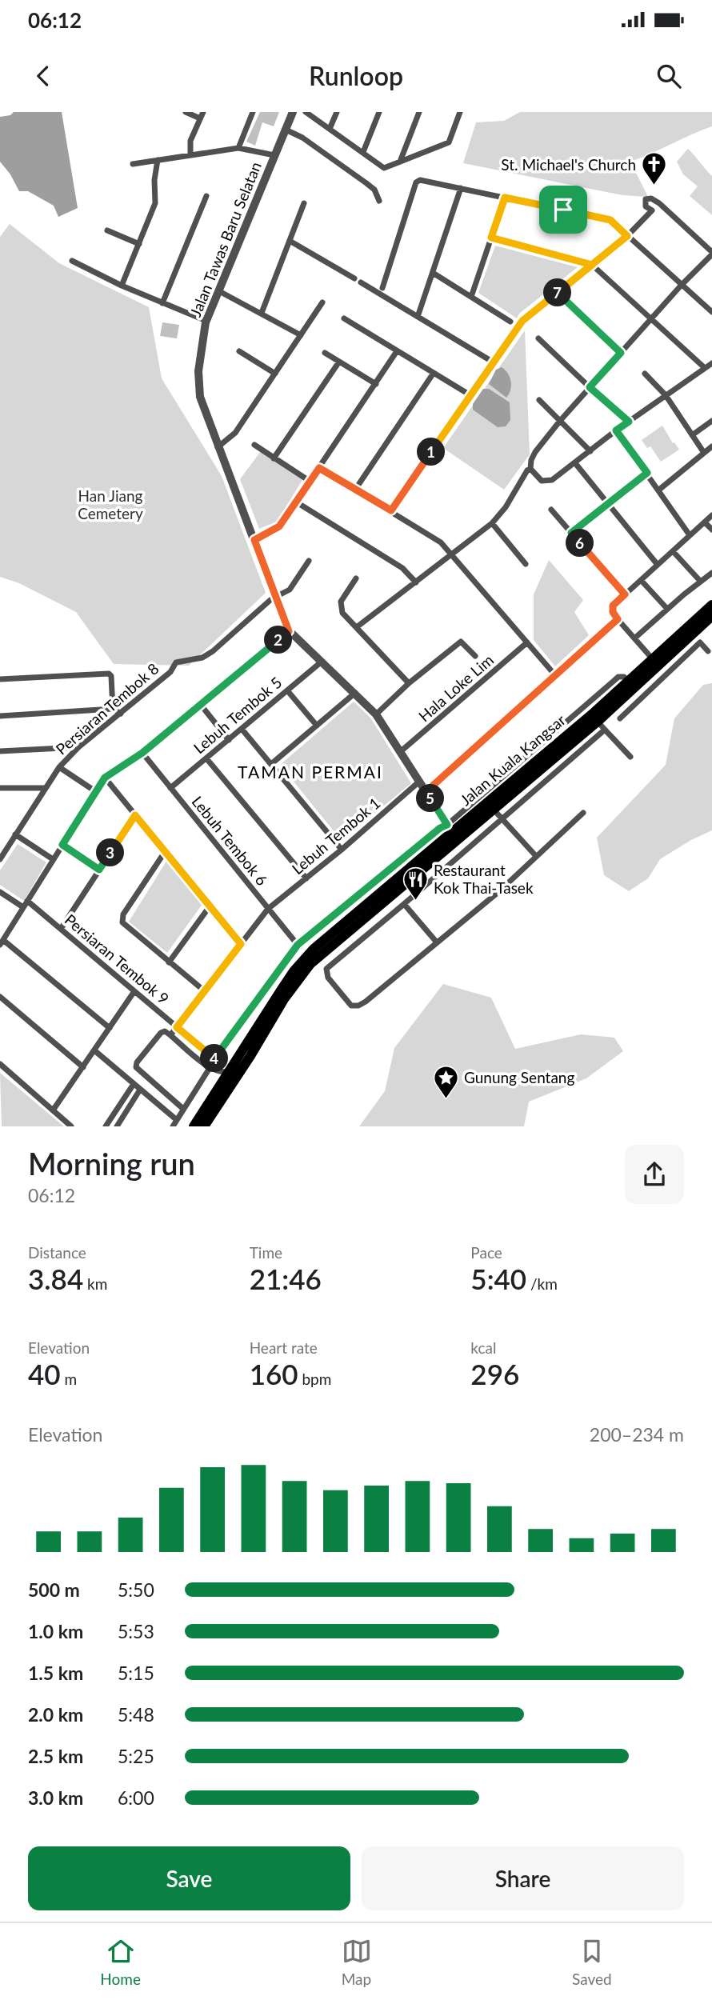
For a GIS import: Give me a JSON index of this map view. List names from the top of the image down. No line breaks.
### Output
{"streets":{"highway":["Jalan Kuala Kangsar"],"street":["Jalan Tawas Baru Selatan","Hala Loke Lim","Persiaran Tembok 8","Lebuh Tembok 5","Lebuh Tembok 1","Lebuh Tembok 6","Persiaran Tembok 9"]},"crossings":[["Jalan Tawas Baru Selatan","Hala Loke Lim"],["Jalan Tawas Baru Selatan","Persiaran Tembok 8"],["Jalan Tawas Baru Selatan","Lebuh Tembok 5"],["Jalan Tawas Baru Selatan","Jalan Kuala Kangsar"],["Jalan Tawas Baru Selatan","Lebuh Tembok 1"],["Lebuh Tembok 5","Lebuh Tembok 6"],["Lebuh Tembok 1","Lebuh Tembok 6"],["Lebuh Tembok 1","Persiaran Tembok 9"]],"districts":["TAMAN PERMAI"],"parks":["Han Jiang Cemetery"],"places":{"church":["St. Michael's Church"],"restaurant":["Restaurant Kok Thai-Tasek"],"place":["Gunung Sentang"]},"page":{"status":"06:12","header":"Runloop","pins":["7","1","6","2","5","3","4"],"heading":["Morning run","06:12"],"stats":[["Distance","3.84 km"],["Time","21:46"],["Pace","5:40 /km"],["Elevation","40 m"],["Heart rate","160 bpm"],["kcal","296"]],"chart":["Elevation","200–234 m"],"list":[{"name":"500 m","note":"5:50"},{"name":"1.0 km","note":"5:53"},{"name":"1.5 km","note":"5:15"},{"name":"2.0 km","note":"5:48"},{"name":"2.5 km","note":"5:25"},{"name":"3.0 km","note":"6:00"}],"buttons":["Save","Share"],"tabs":["Home","Map","Saved"]}}
